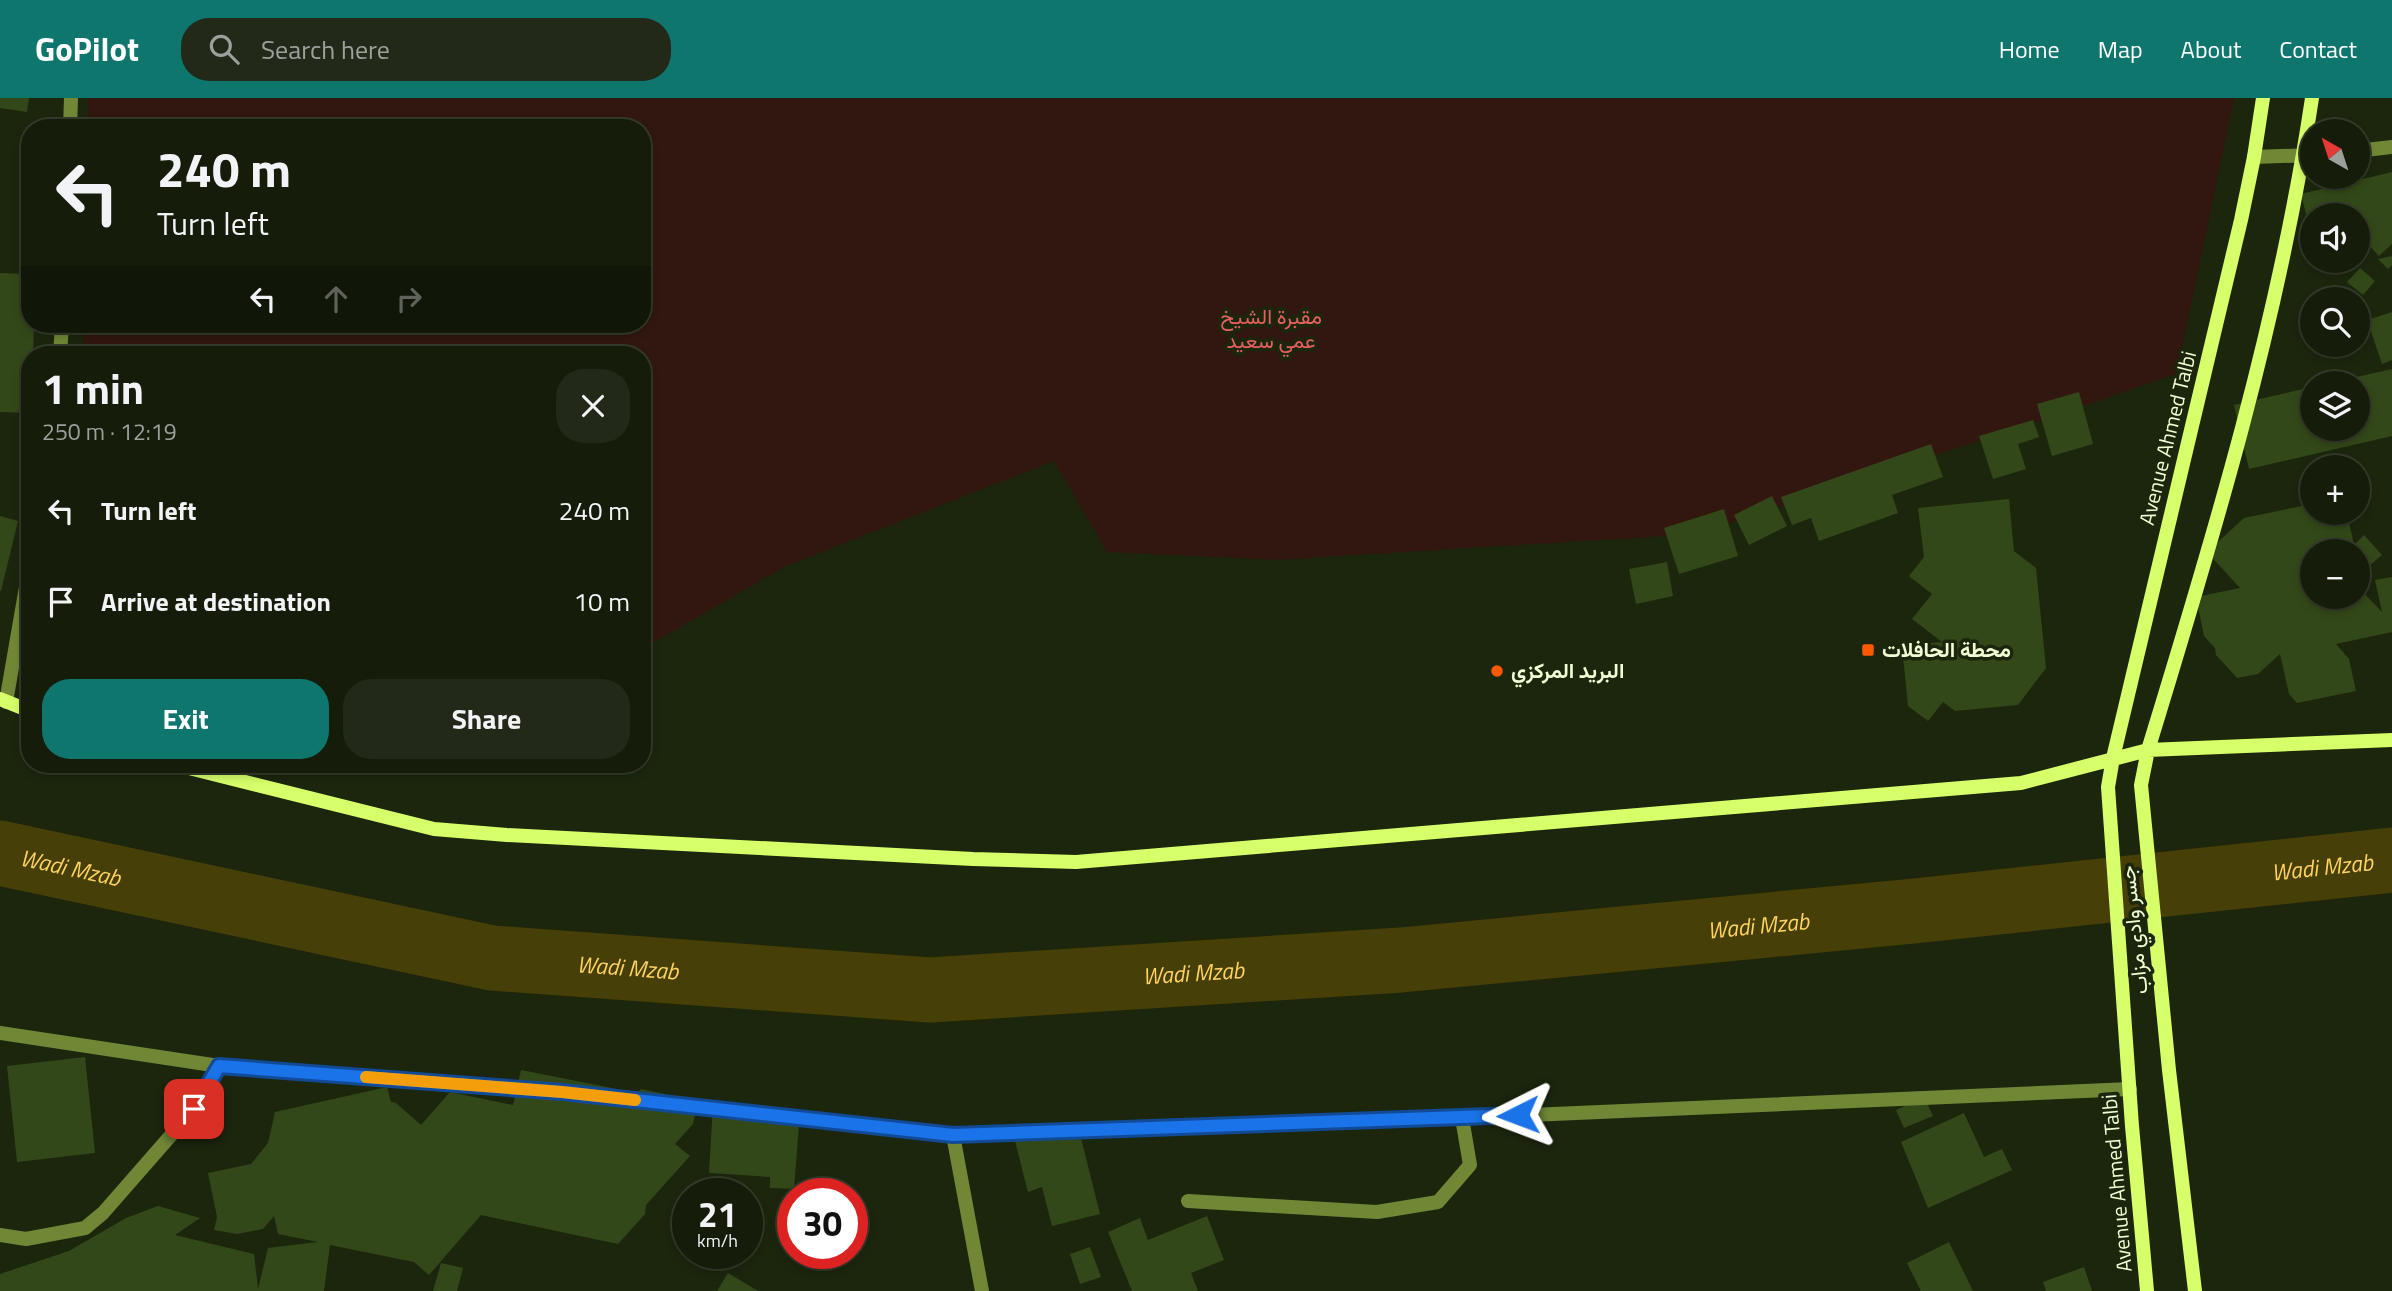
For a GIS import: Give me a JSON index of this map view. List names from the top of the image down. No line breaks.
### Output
{"streets":{"main road":["Avenue Ahmed Talbi","جسر وادي مزاب"]},"crossings":[["Avenue Ahmed Talbi","جسر وادي مزاب"]],"water":["Wadi Mzab"],"parks":["مقبرة الشيخ عمي سعيد"],"places":{"transit":["محطة الحافلات"],"other":["البريد المركزي"]},"north":"top left","page":{"header":"GoPilot","search":"Search here","nav":["Home","Map","About","Contact"],"map_buttons":["+","−"],"turn":["240 m","Turn left"],"heading":["1 min","250 m · 12:19"],"list":[{"name":"Turn left","value":"240 m"},{"name":"Arrive at destination","value":"10 m"}],"buttons":["Exit","Share"],"speed":"21 km/h","limit":"30"}}
